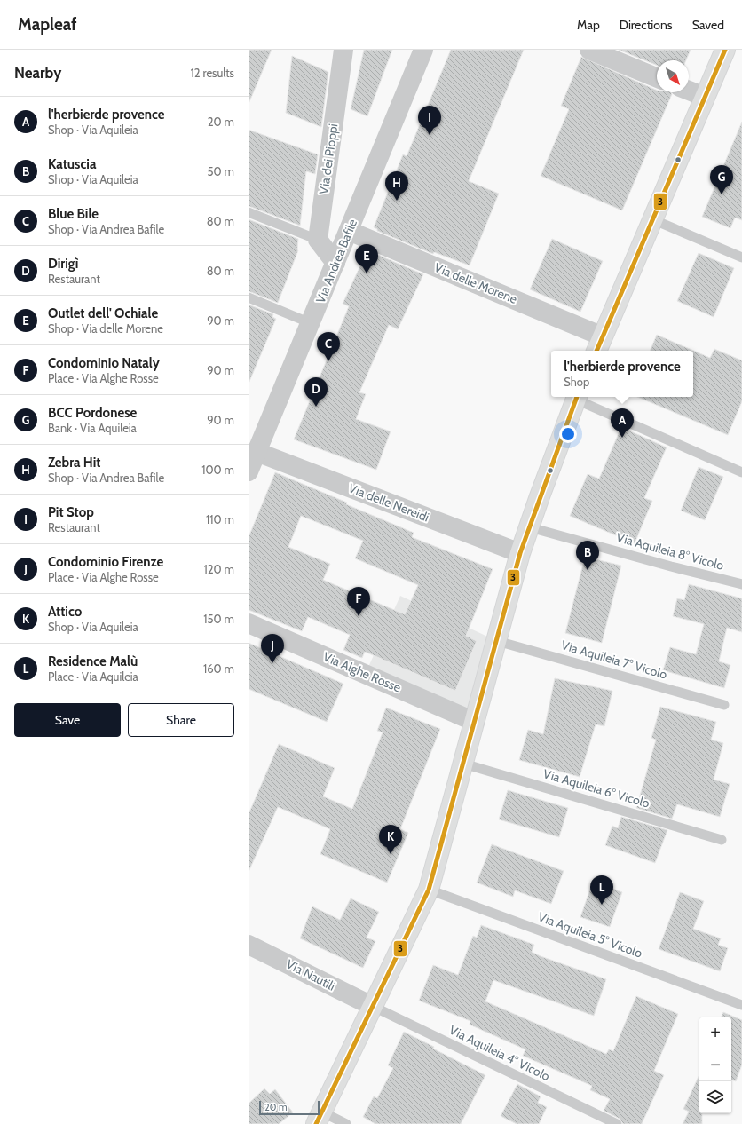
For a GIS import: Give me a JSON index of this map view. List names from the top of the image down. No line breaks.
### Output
{"streets":{"street":["Via dei Pioppi","Via Andrea Bafile","Via delle Morene","Via delle Nereidi","Via Alghe Rosse","Via Nautili"],"lane":["Via Aquileia 8° Vicolo","Via Aquileia 7° Vicolo","Via Aquileia 6° Vicolo","Via Aquileia 5° Vicolo","Via Aquileia 4° Vicolo"]},"crossings":[["Via Andrea Bafile","Via delle Morene"],["Via Andrea Bafile","Via delle Nereidi"],["Via Nautili","Via Aquileia 4° Vicolo"]],"lines":["transit line 3"],"scale_bar":"20 m","north":"bottom right","page":{"header":"Mapleaf","nav":["Map","Directions","Saved"],"heading":["Nearby","12 results"],"list":[{"mark":"A","name":"l'herbierde provence","note":"Shop · Via Aquileia","value":"20 m"},{"mark":"B","name":"Katuscia","note":"Shop · Via Aquileia","value":"50 m"},{"mark":"C","name":"Blue Bile","note":"Shop · Via Andrea Bafile","value":"80 m"},{"mark":"D","name":"Dirigì","note":"Restaurant","value":"80 m"},{"mark":"E","name":"Outlet dell' Ochiale","note":"Shop · Via delle Morene","value":"90 m"},{"mark":"F","name":"Condominio Nataly","note":"Place · Via Alghe Rosse","value":"90 m"},{"mark":"G","name":"BCC Pordonese","note":"Bank · Via Aquileia","value":"90 m"},{"mark":"H","name":"Zebra Hit","note":"Shop · Via Andrea Bafile","value":"100 m"},{"mark":"I","name":"Pit Stop","note":"Restaurant","value":"110 m"},{"mark":"J","name":"Condominio Firenze","note":"Place · Via Alghe Rosse","value":"120 m"},{"mark":"K","name":"Attico","note":"Shop · Via Aquileia","value":"150 m"},{"mark":"L","name":"Residence Malù","note":"Place · Via Aquileia","value":"160 m"}],"pins":["I","G","H","E","C","D","A","B","F","J","K","L"],"popup":["l'herbierde provence","Shop"],"buttons":["Save","Share"],"map_buttons":["+","−"],"scale":"20 m"}}
